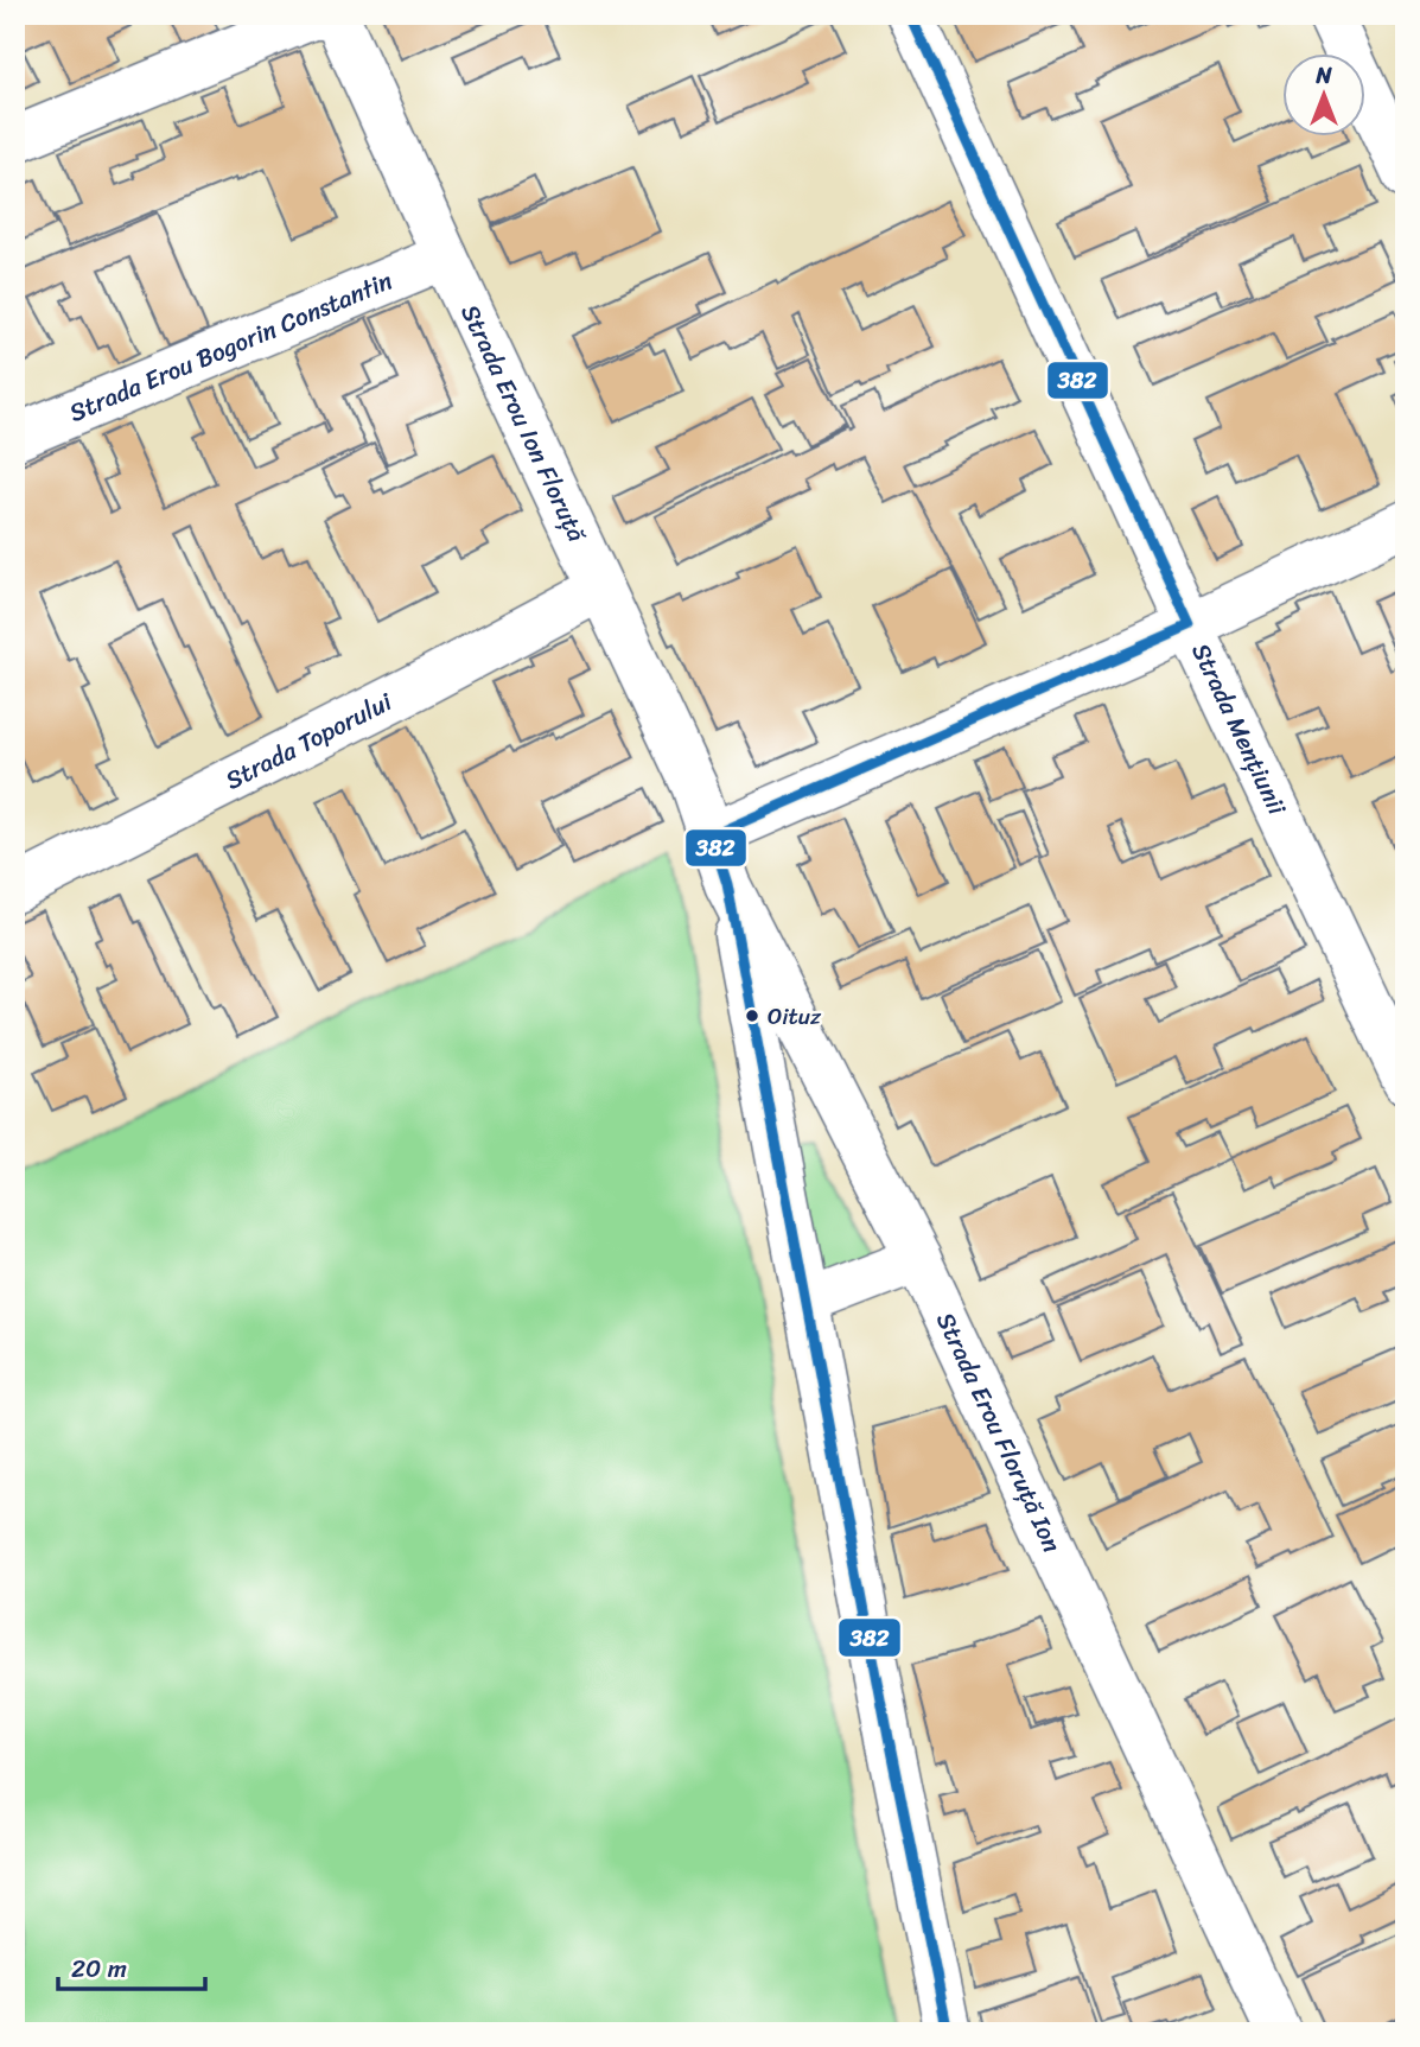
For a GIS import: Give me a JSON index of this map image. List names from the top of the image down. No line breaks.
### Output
{"streets":{"street":["Strada Erou Bogorin Constantin","Strada Erou Ion Floruță","Strada Mențiunii","Strada Toporului","Strada Erou Floruță Ion"]},"crossings":[["Strada Erou Bogorin Constantin","Strada Erou Ion Floruță"],["Strada Erou Ion Floruță","Strada Toporului"],["Strada Erou Ion Floruță","Strada Erou Floruță Ion"]],"places":["Oituz"],"lines":["transit line 382"],"scale_bar":"20 m","north":"top"}
